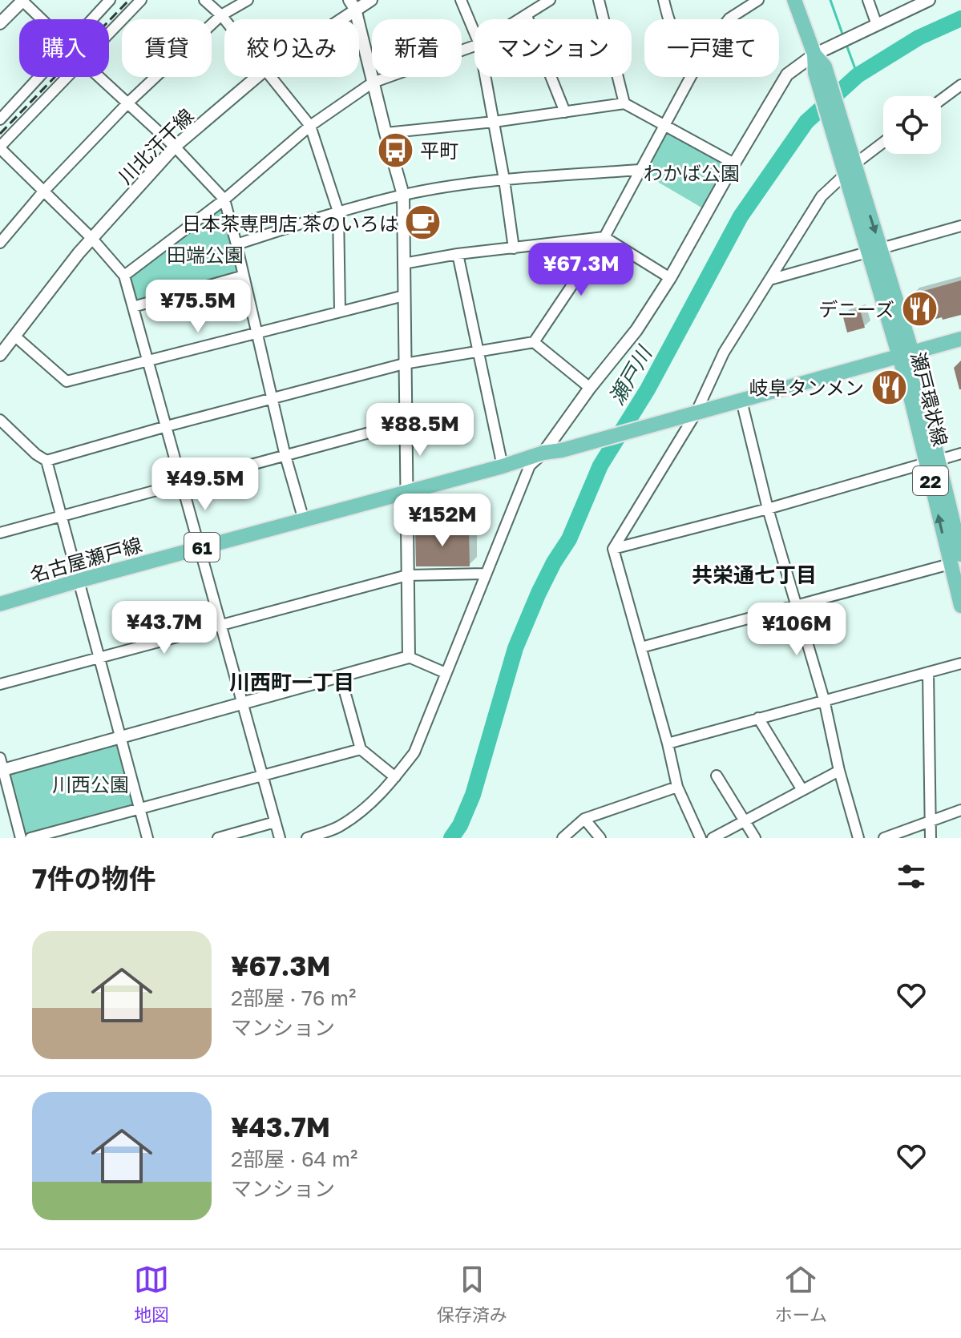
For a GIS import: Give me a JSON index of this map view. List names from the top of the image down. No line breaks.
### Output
{"streets":{"main road":["瀬戸環状線","22","61","名古屋瀬戸線"],"street":["川北汗干線"]},"crossings":[["瀬戸環状線","名古屋瀬戸線"]],"districts":["共栄通七丁目","川西町一丁目"],"water":["瀬戸川"],"parks":["わかば公園","田端公園","川西公園"],"places":{"bus stop":["平町"],"cafe":["日本茶専門店 茶のいろは"],"restaurant":["デニーズ","岐阜タンメン"]},"page":{"chip":["購入","賃貸","絞り込み","新着","マンション","一戸建て"],"price":["¥67.3M","¥75.5M","¥88.5M","¥49.5M","¥152M","¥43.7M","¥106M"],"heading":"7件の物件","list":[{"name":"¥67.3M","note":"2部屋 · 76 m² · マンション"},{"name":"¥43.7M","note":"2部屋 · 64 m² · マンション"}],"tabs":["地図","保存済み","ホーム"]}}
